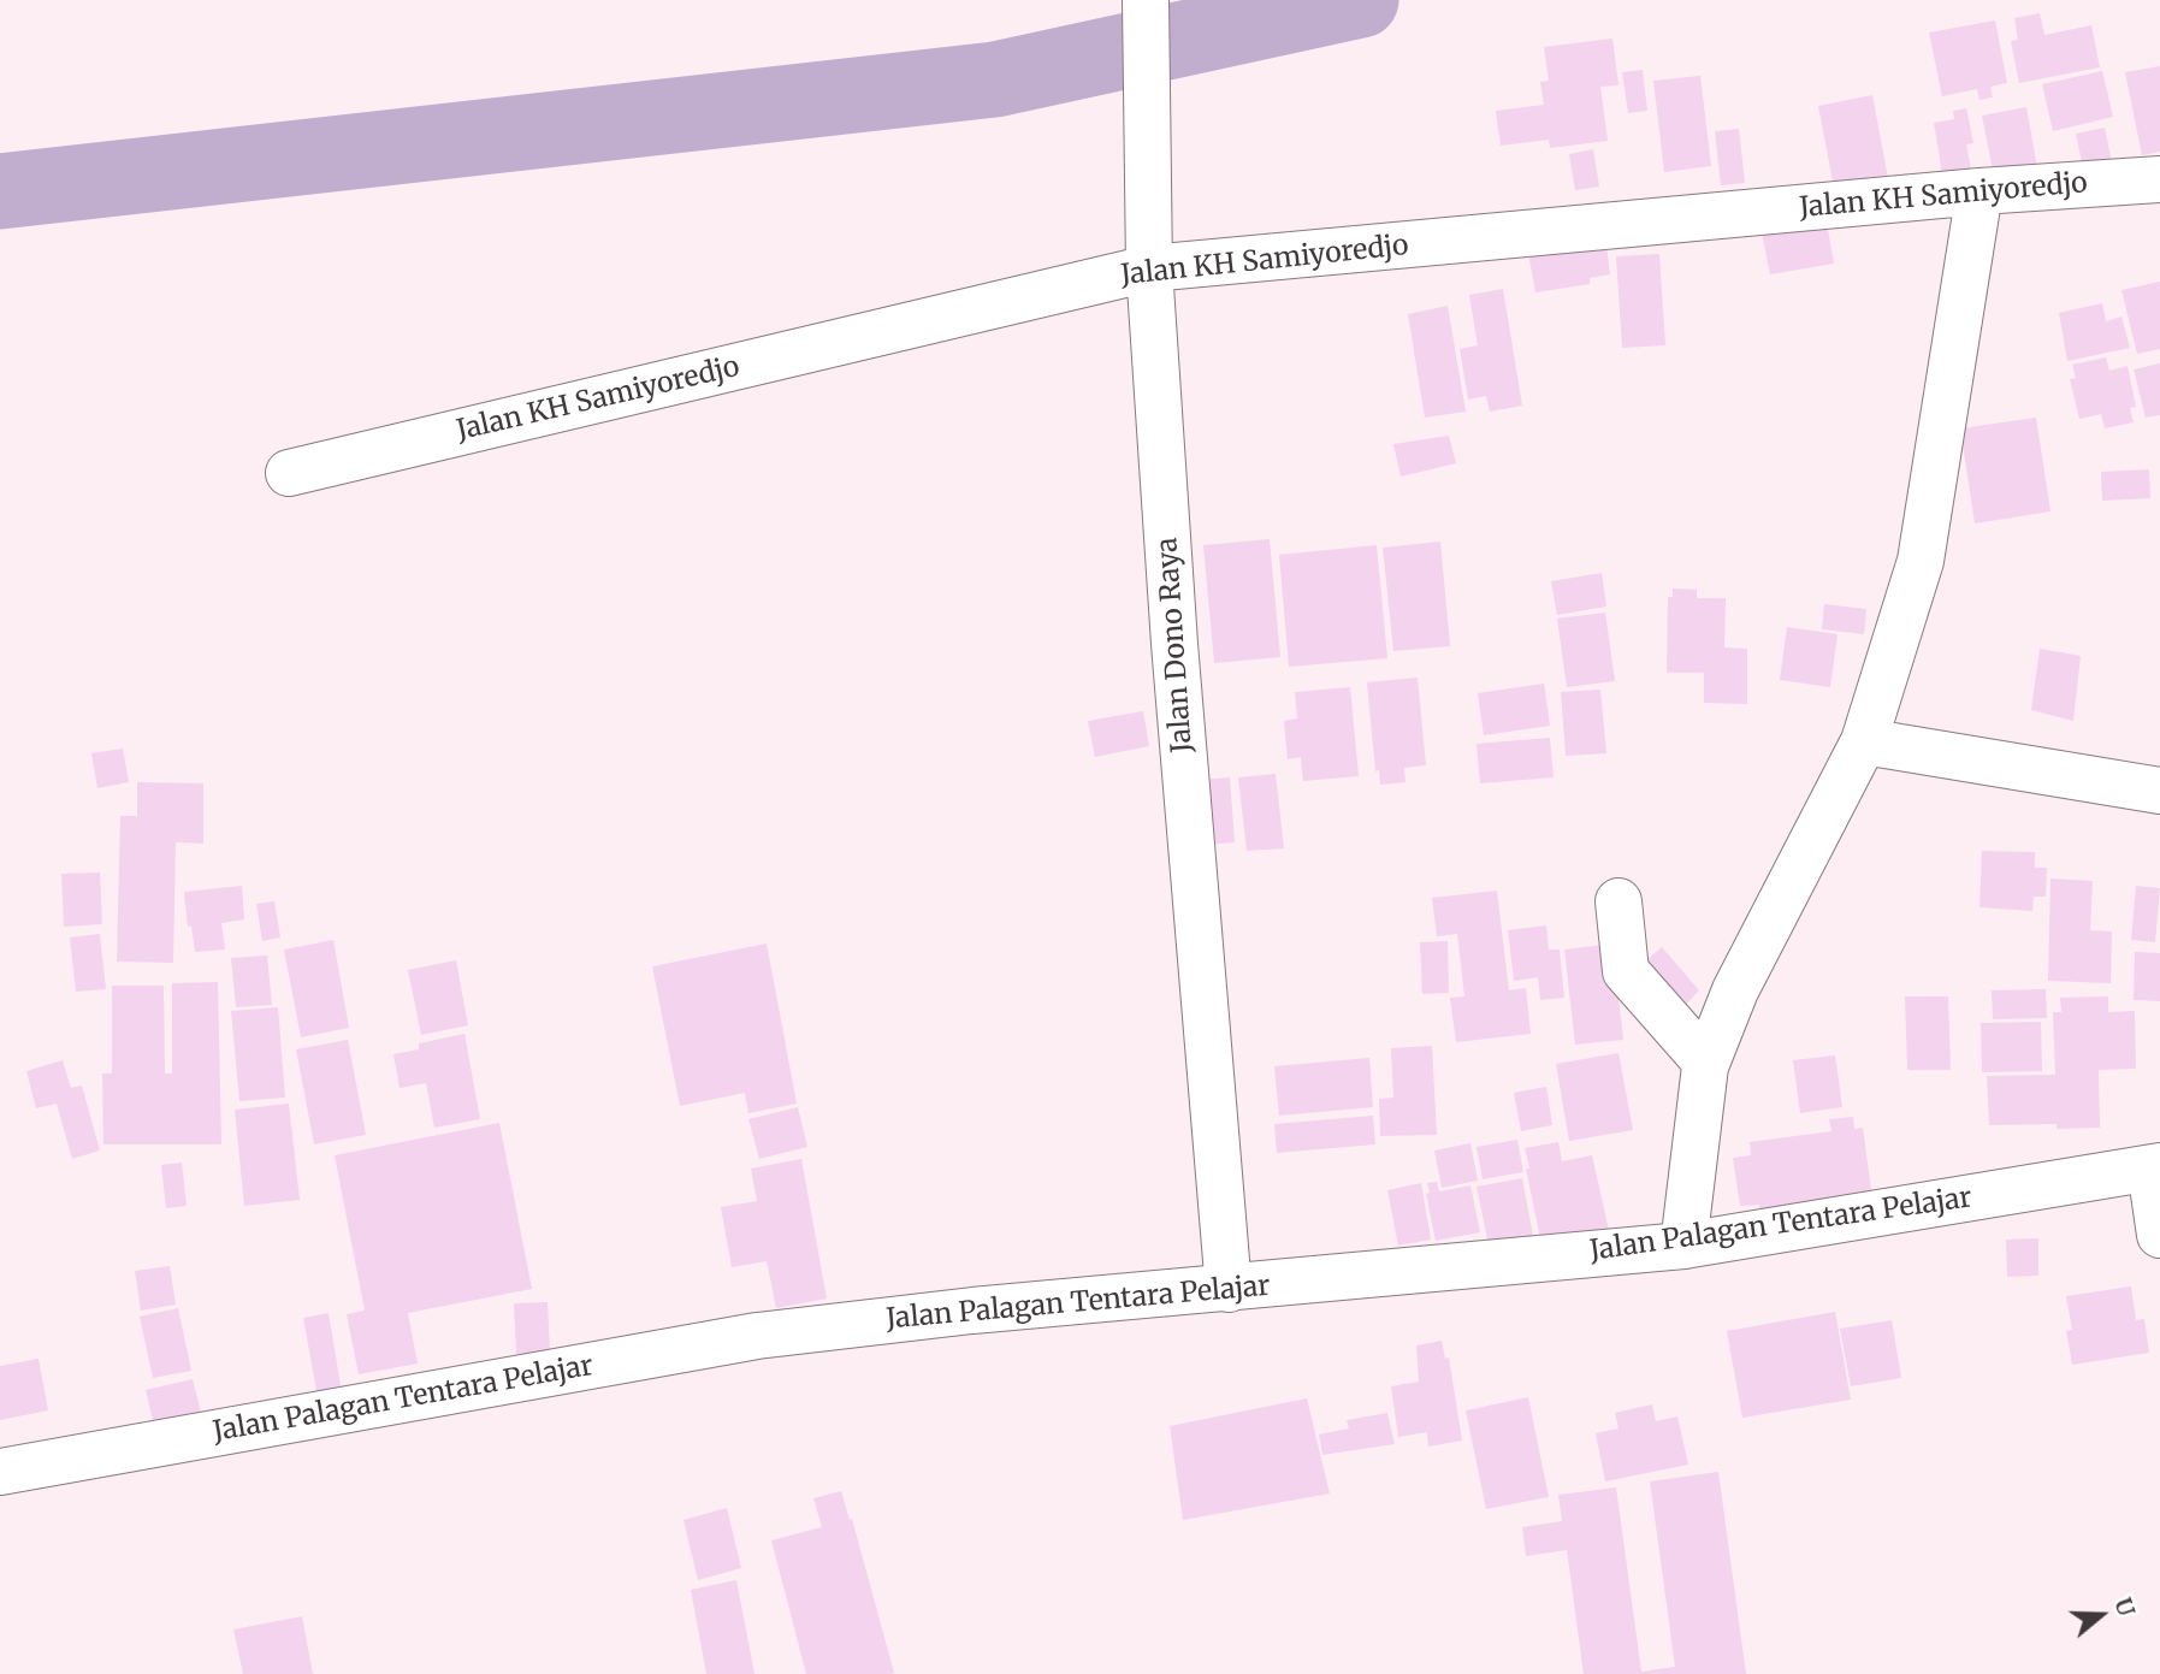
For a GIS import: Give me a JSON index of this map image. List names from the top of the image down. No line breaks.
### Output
{"streets":{"street":["Jalan KH Samiyoredjo","Jalan Dono Raya","Jalan Palagan Tentara Pelajar"]},"crossings":[["Jalan KH Samiyoredjo","Jalan Dono Raya"],["Jalan Dono Raya","Jalan Palagan Tentara Pelajar"]],"north":"right"}
